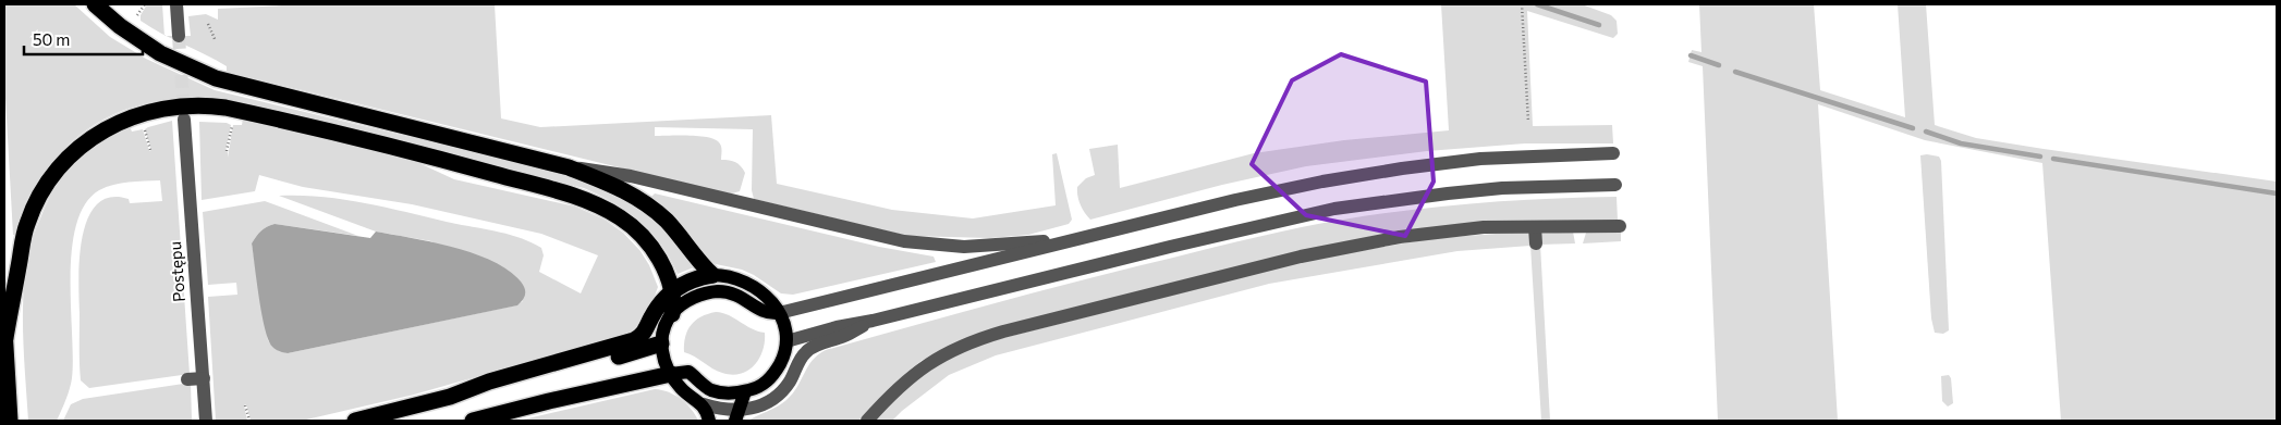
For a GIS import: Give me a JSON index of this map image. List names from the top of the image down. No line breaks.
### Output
{"streets":{"street":["Postępu"]},"scale_bar":"50 m"}
